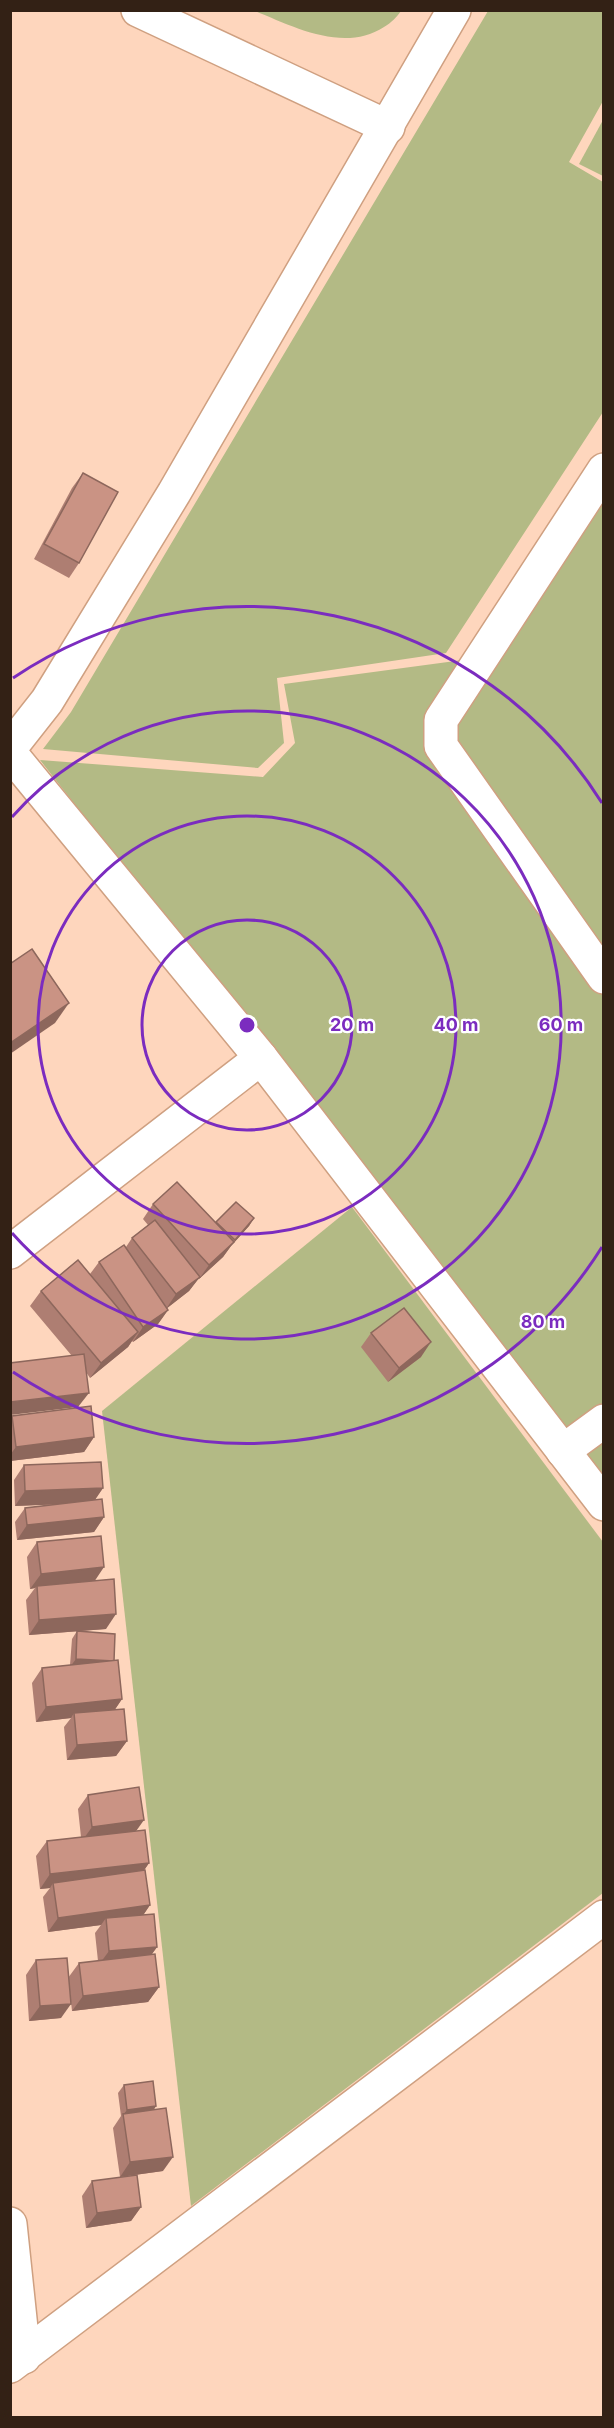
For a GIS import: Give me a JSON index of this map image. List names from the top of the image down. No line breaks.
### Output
{"rings":["20 m","40 m","60 m","80 m"]}
